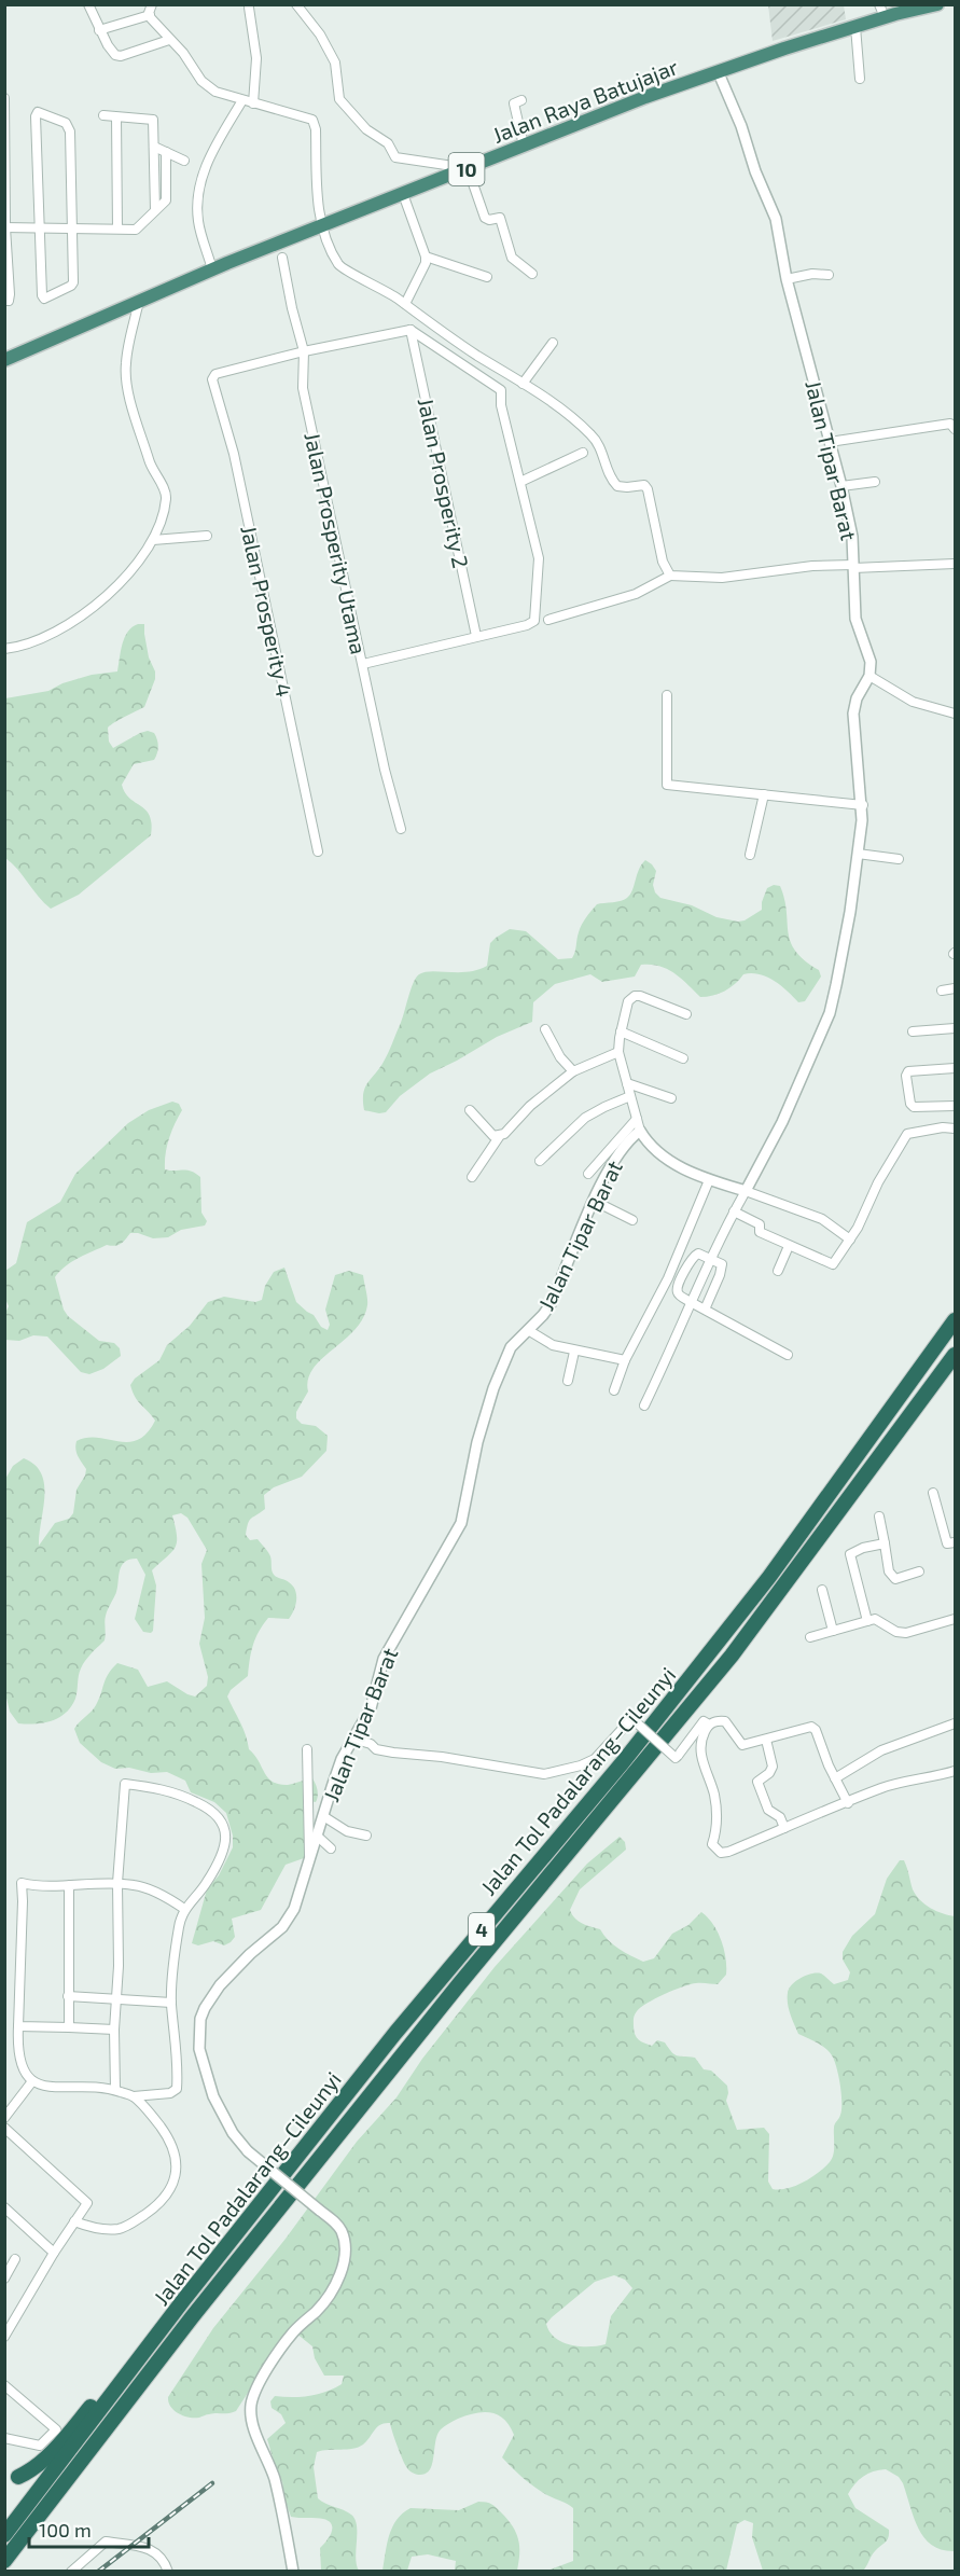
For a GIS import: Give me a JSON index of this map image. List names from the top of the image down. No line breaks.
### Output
{"streets":{"highway":["Jalan Raya Batujajar","10","Jalan Tol Padalarang–Cileunyi","4"],"street":["Jalan Tipar Barat","Jalan Prosperity 2","Jalan Prosperity Utama","Jalan Prosperity 4"]},"crossings":[["Jalan Raya Batujajar","Jalan Tipar Barat"],["Jalan Prosperity Utama","Jalan Prosperity 4"]],"scale_bar":"100 m"}
